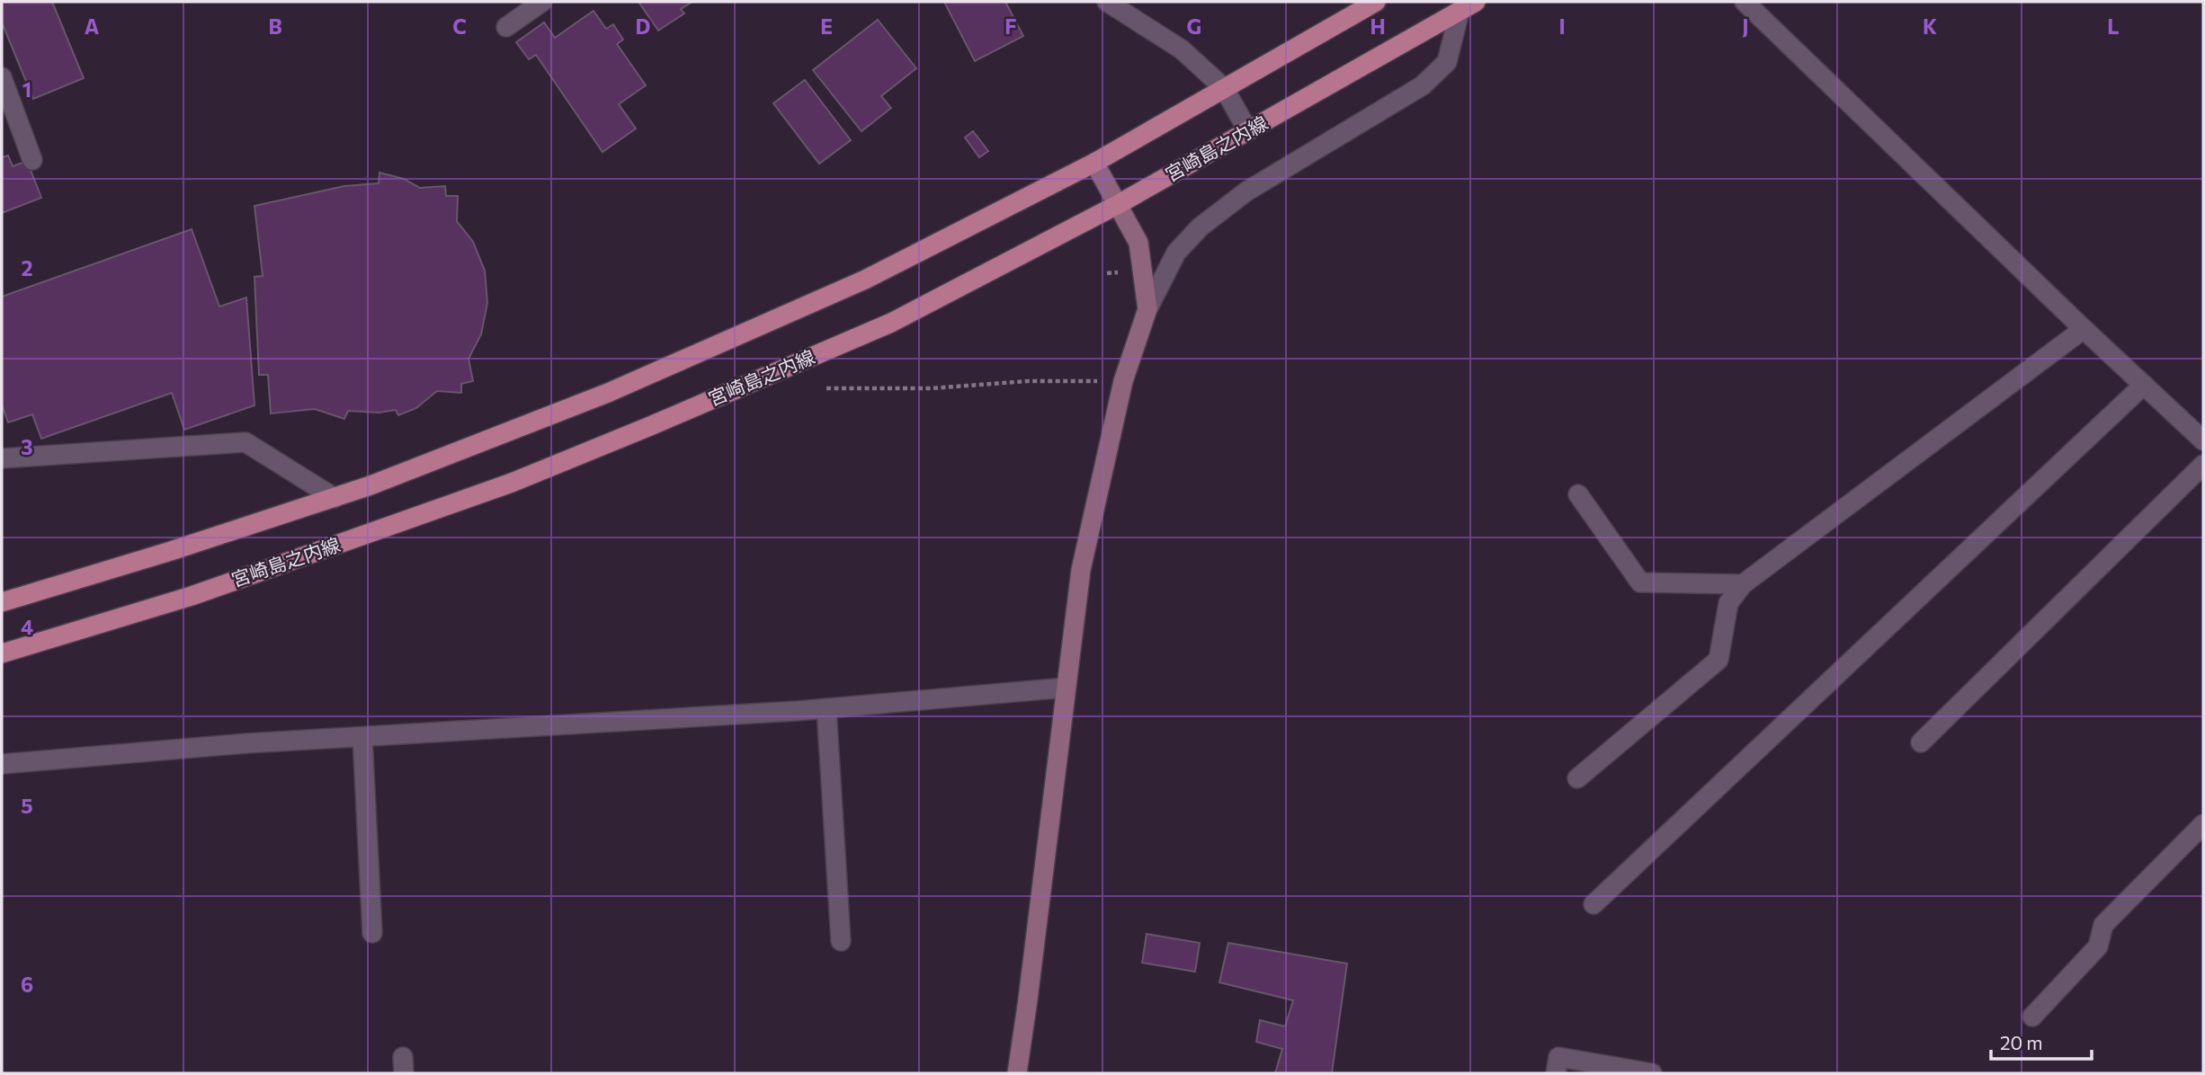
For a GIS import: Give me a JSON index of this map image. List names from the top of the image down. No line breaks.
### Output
{"streets":{"main road":["宮崎島之内線"]},"scale_bar":"20 m","grid":{"columns":["A","B","C","D","E","F","G","H","I","J","K","L"],"rows":["1","2","3","4","5","6"]}}
